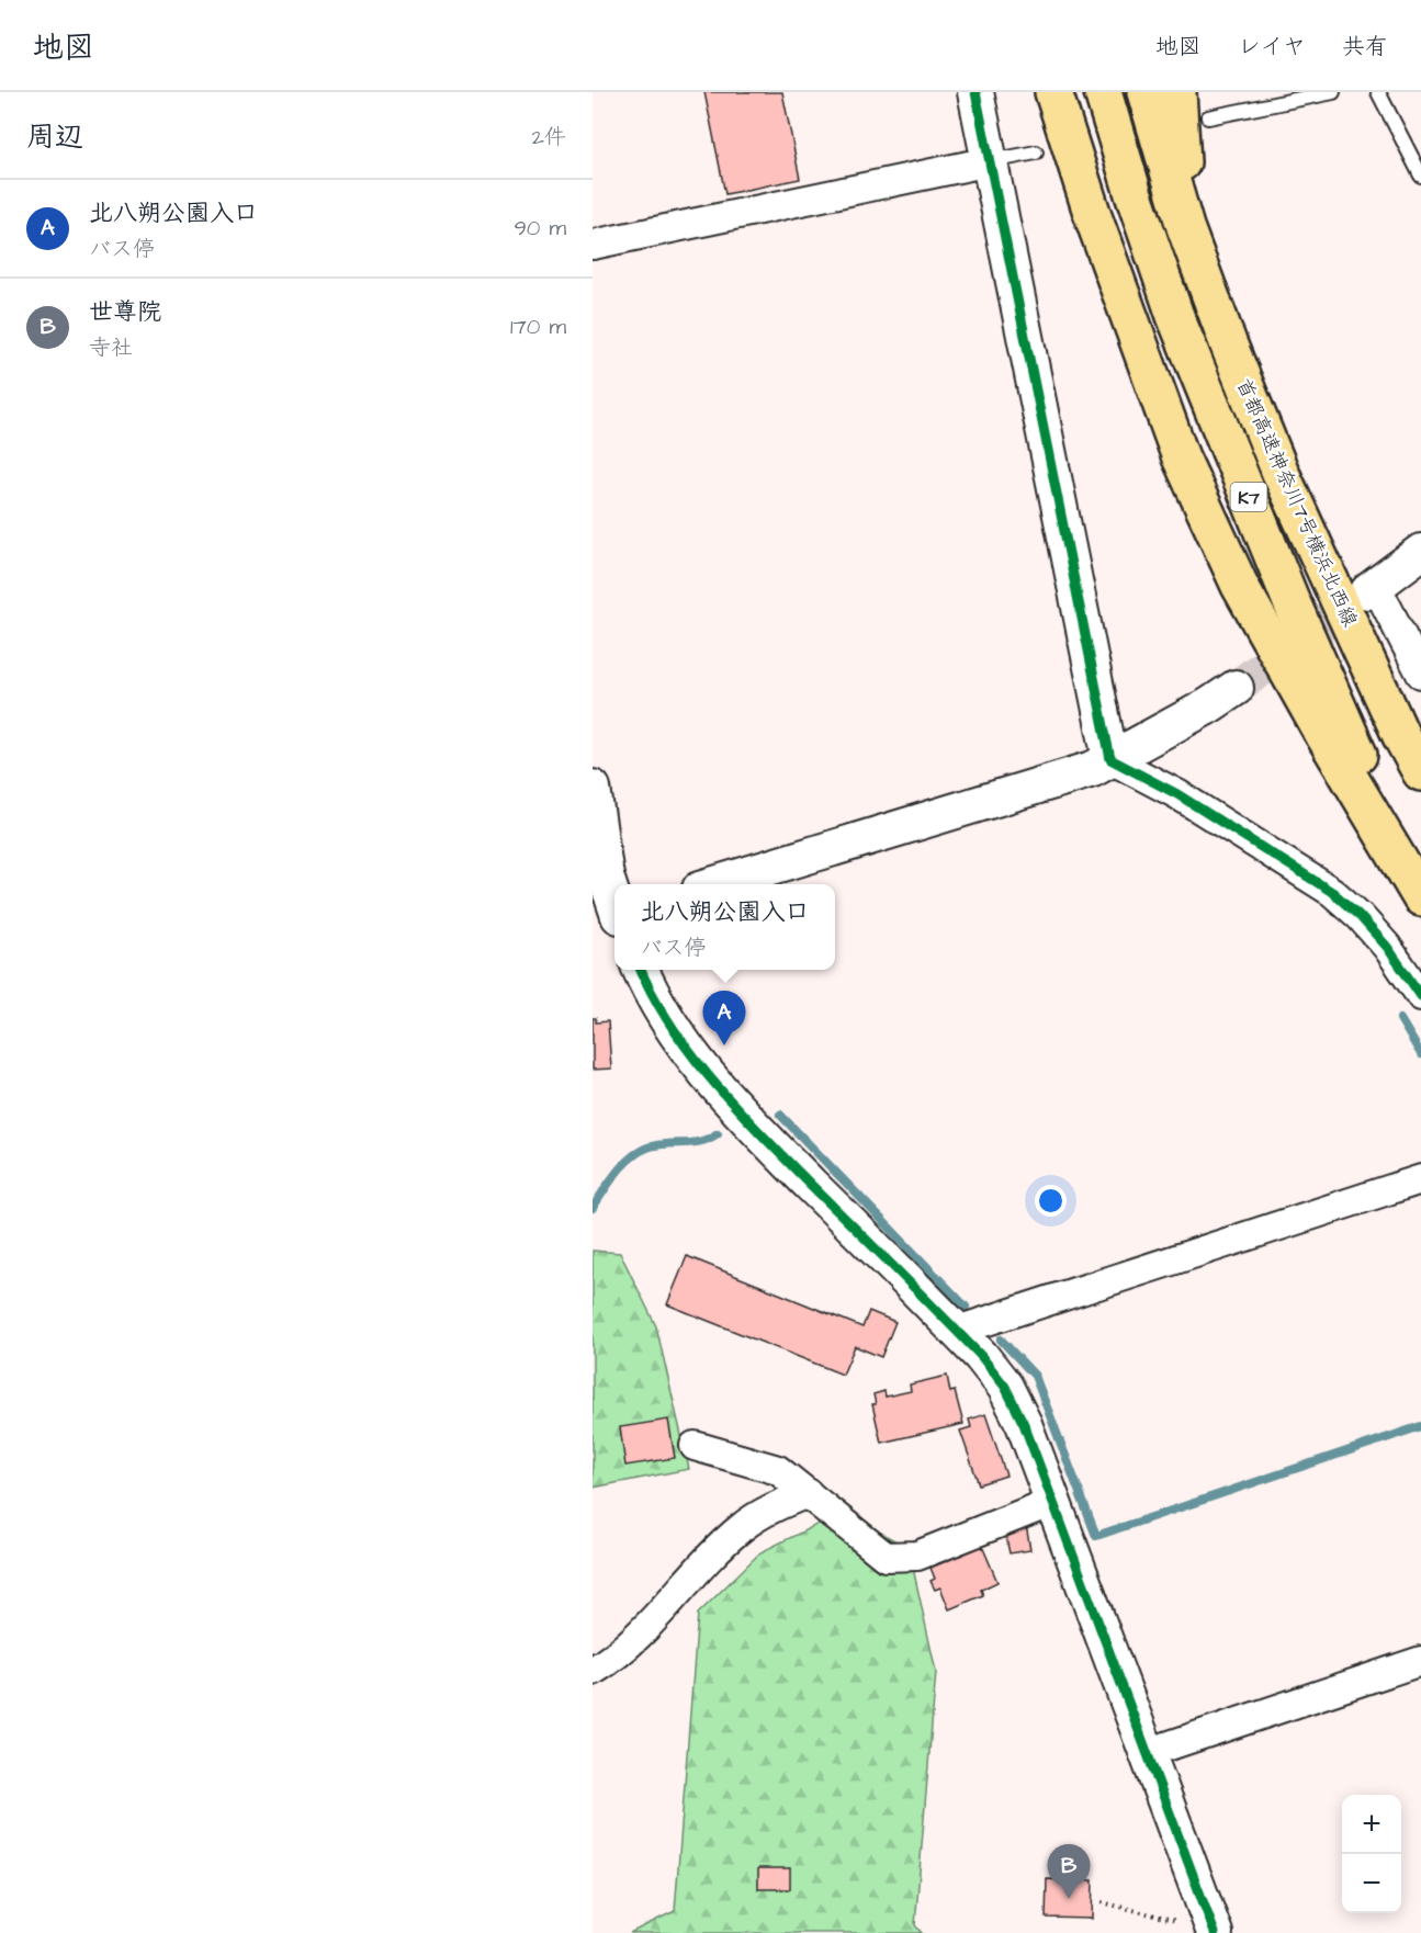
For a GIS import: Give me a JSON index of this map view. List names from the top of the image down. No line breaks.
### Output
{"streets":{"highway":["K7","首都高速神奈川7号横浜北西線"]},"crossings":[["K7","首都高速神奈川7号横浜北西線"]],"page":{"header":"地図","nav":["地図","レイヤ","共有"],"heading":["周辺","2件"],"list":[{"mark":"A","name":"北八朔公園入口","note":"バス停","value":"90 m"},{"mark":"B","name":"世尊院","note":"寺社","value":"170 m"}],"popup":["北八朔公園入口","バス停"],"pins":["A","B"],"map_buttons":["+","−"]}}
